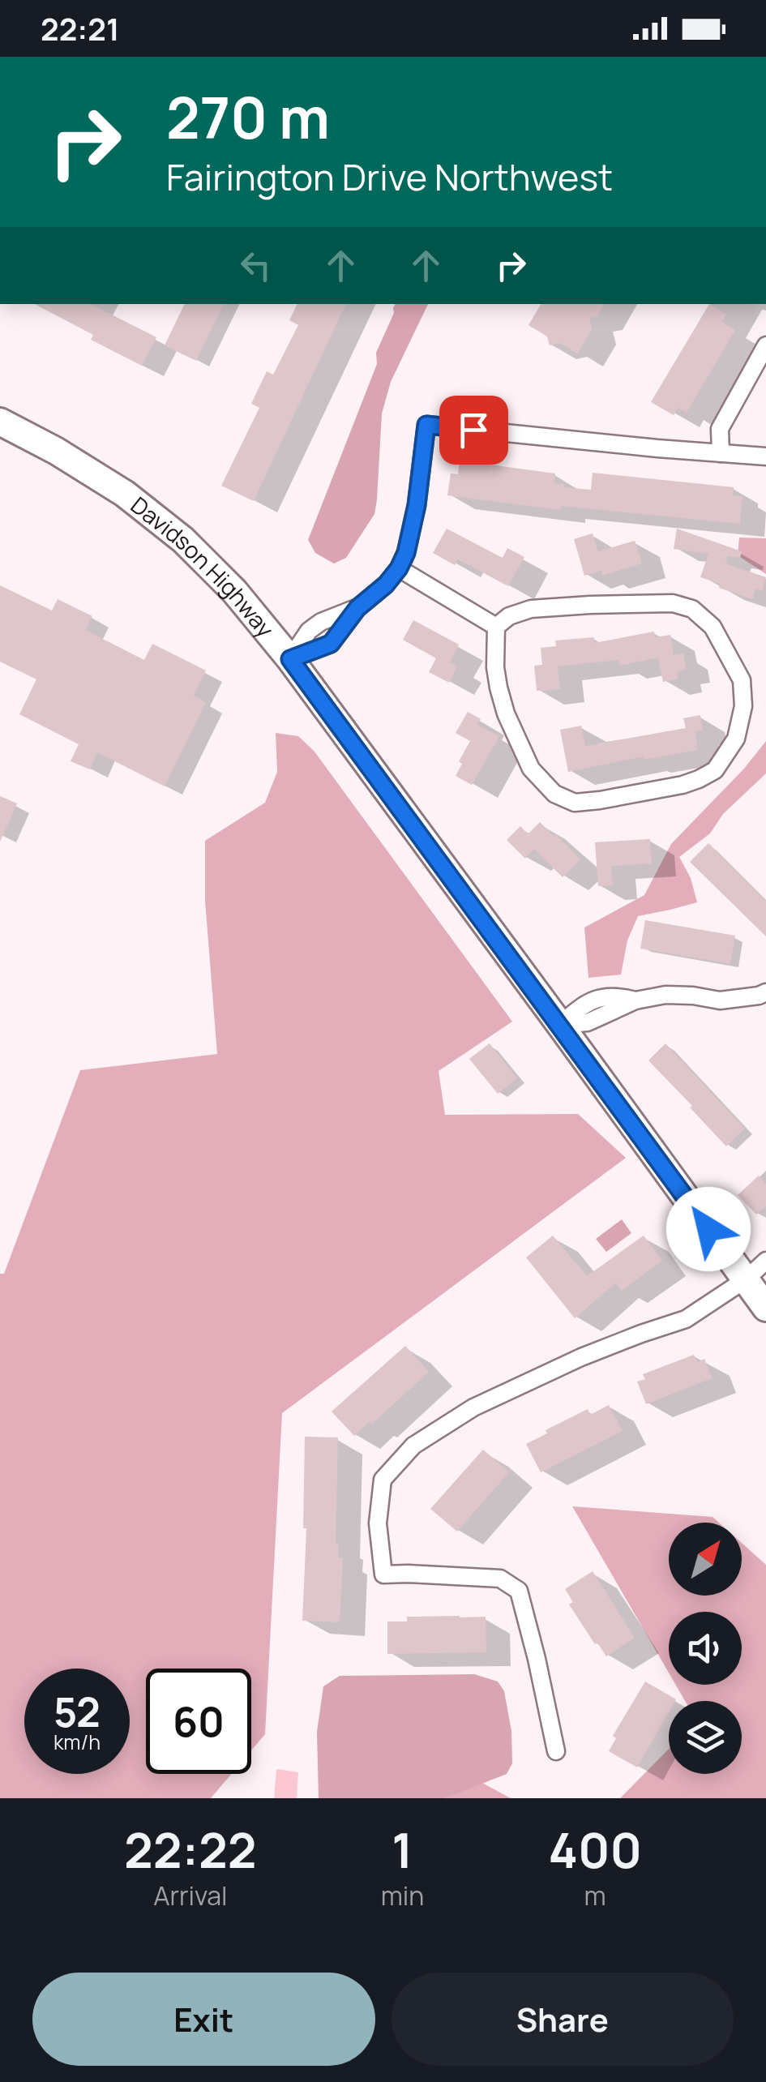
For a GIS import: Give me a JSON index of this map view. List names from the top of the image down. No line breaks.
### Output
{"streets":{"main road":["Davidson Highway"]},"north":"top right","page":{"status":"22:21","turn":["270 m","Fairington Drive Northwest"],"speed":"52 km/h","limit":"60","eta":["22:22","Arrival","1","min","400","m"],"buttons":["Exit","Share"]}}
